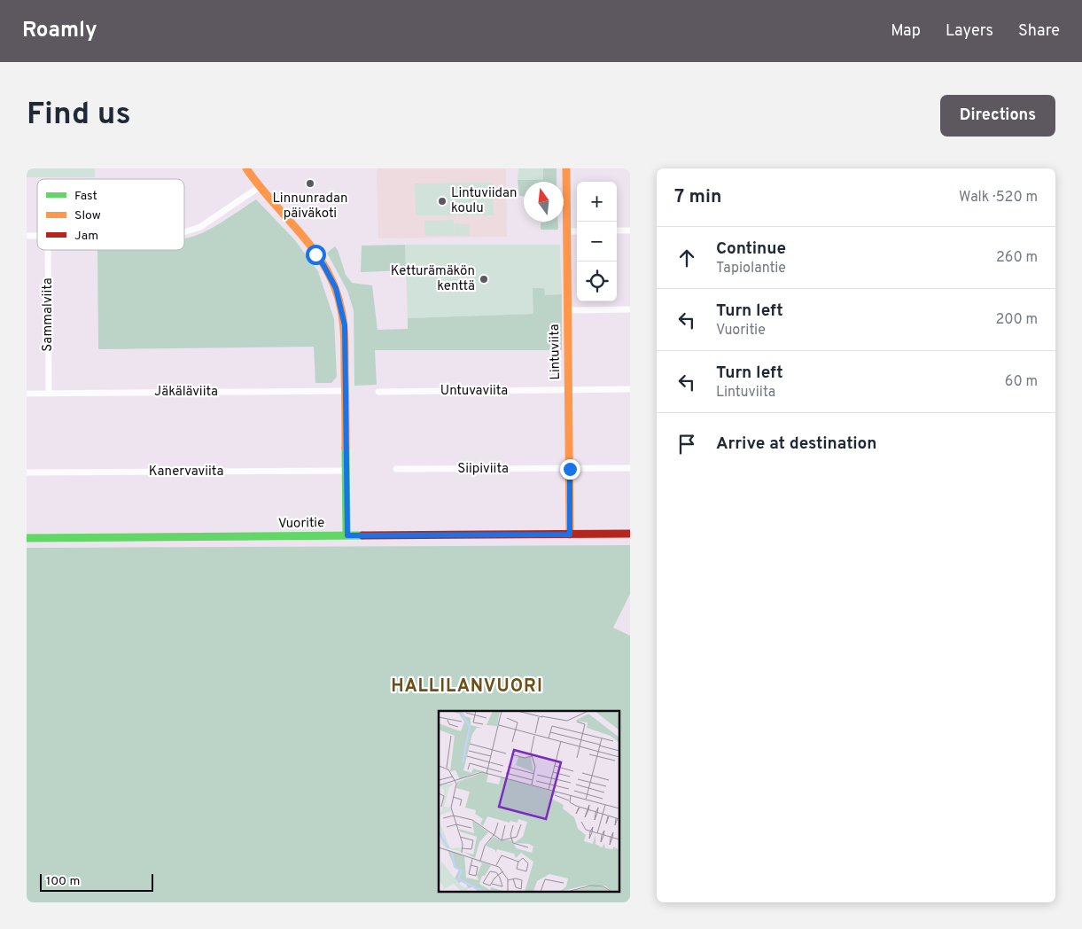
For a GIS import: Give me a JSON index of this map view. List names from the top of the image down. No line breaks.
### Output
{"streets":{"street":["Sammalviita","Lintuviita","Untuvaviita","Jäkäläviita","Siipiviita","Kanervaviita","Vuoritie"]},"crossings":[["Sammalviita","Jäkäläviita"],["Lintuviita","Untuvaviita"],["Lintuviita","Siipiviita"],["Lintuviita","Vuoritie"]],"districts":["HALLILANVUORI"],"places":["Linnunradan päiväkoti","Lintuviidan koulu","Ketturämäkön kenttä"],"legend":["Fast","Slow","Jam"],"scale_bar":"100 m","north":"top","page":{"header":"Roamly","nav":["Map","Layers","Share"],"buttons":"Directions","title":"Find us","heading":["7 min","Walk · 520 m"],"map_buttons":["+","−"],"list":[["Continue","Tapiolantie","260 m"],["Turn left","Vuoritie","200 m"],["Turn left","Lintuviita","60 m"],"Arrive at destination"],"scale":"100 m"}}
